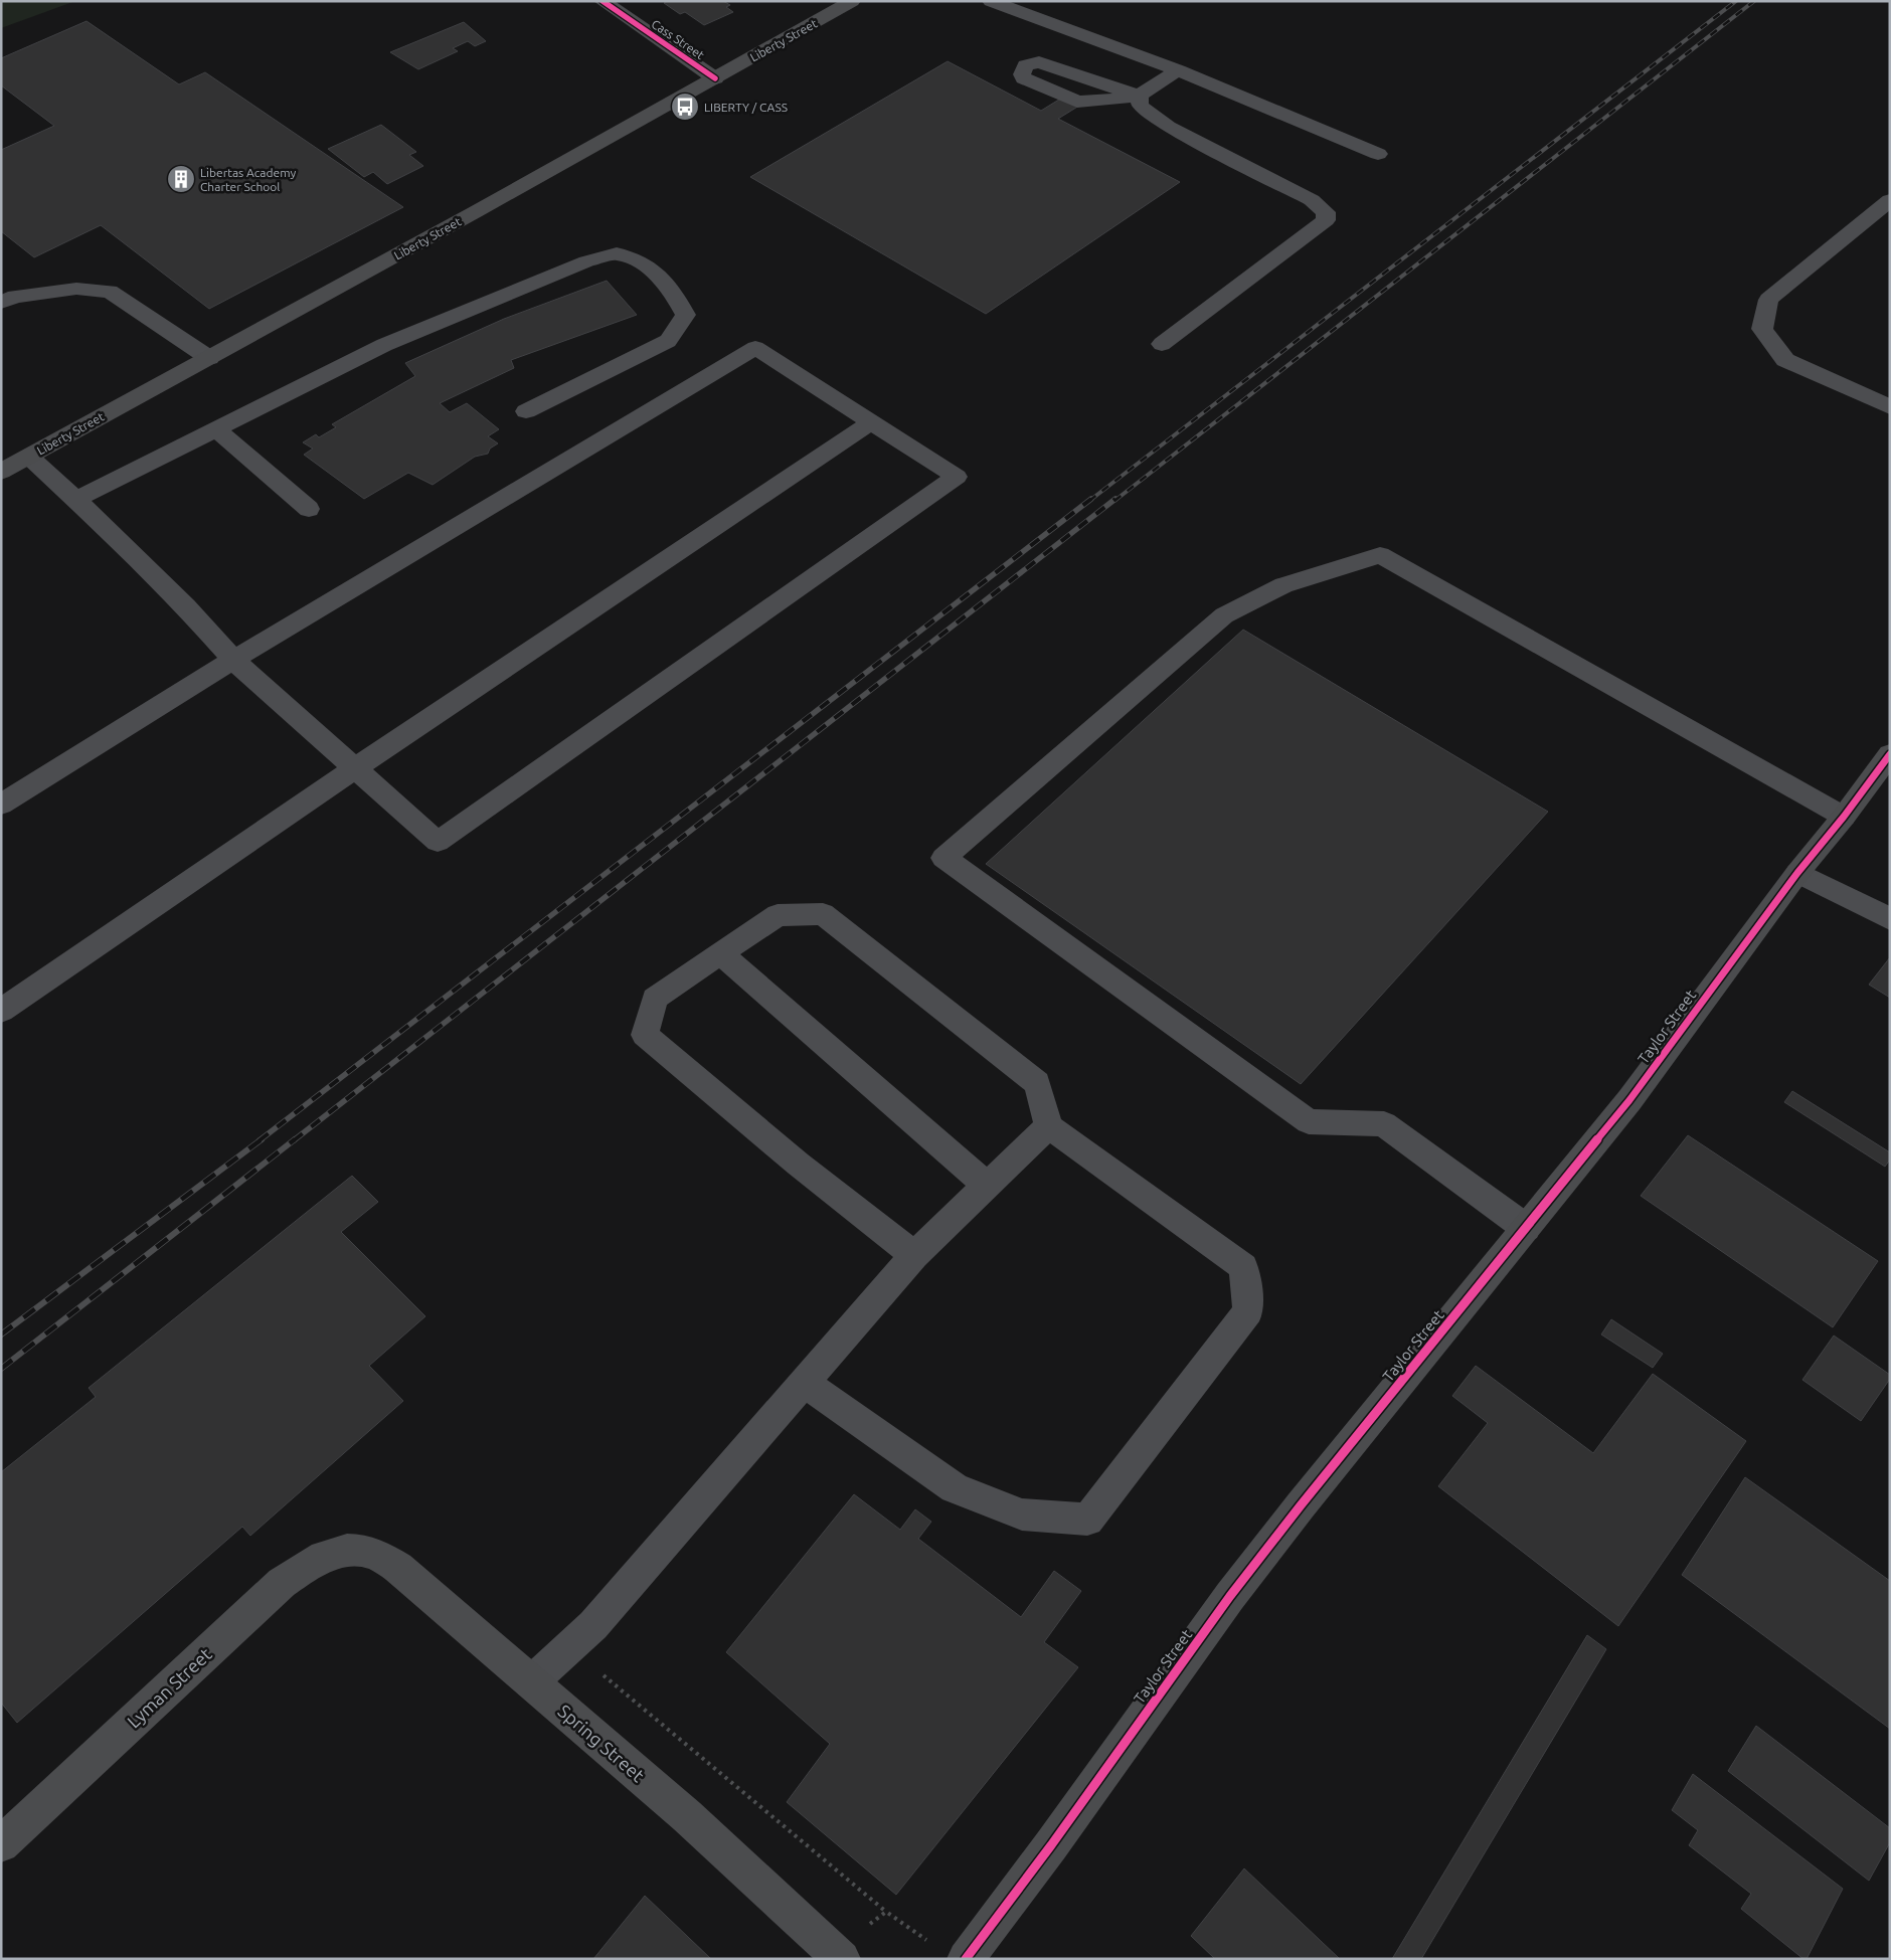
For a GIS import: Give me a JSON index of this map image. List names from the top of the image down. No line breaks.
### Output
{"streets":{"main road":["Liberty Street","Taylor Street","Lyman Street","Spring Street"],"street":["Cass Street"]},"crossings":[["Cass Street","Liberty Street"],["Lyman Street","Spring Street"]],"places":{"bus stop":["LIBERTY / CASS"],"building":["Libertas Academy Charter School"]}}
